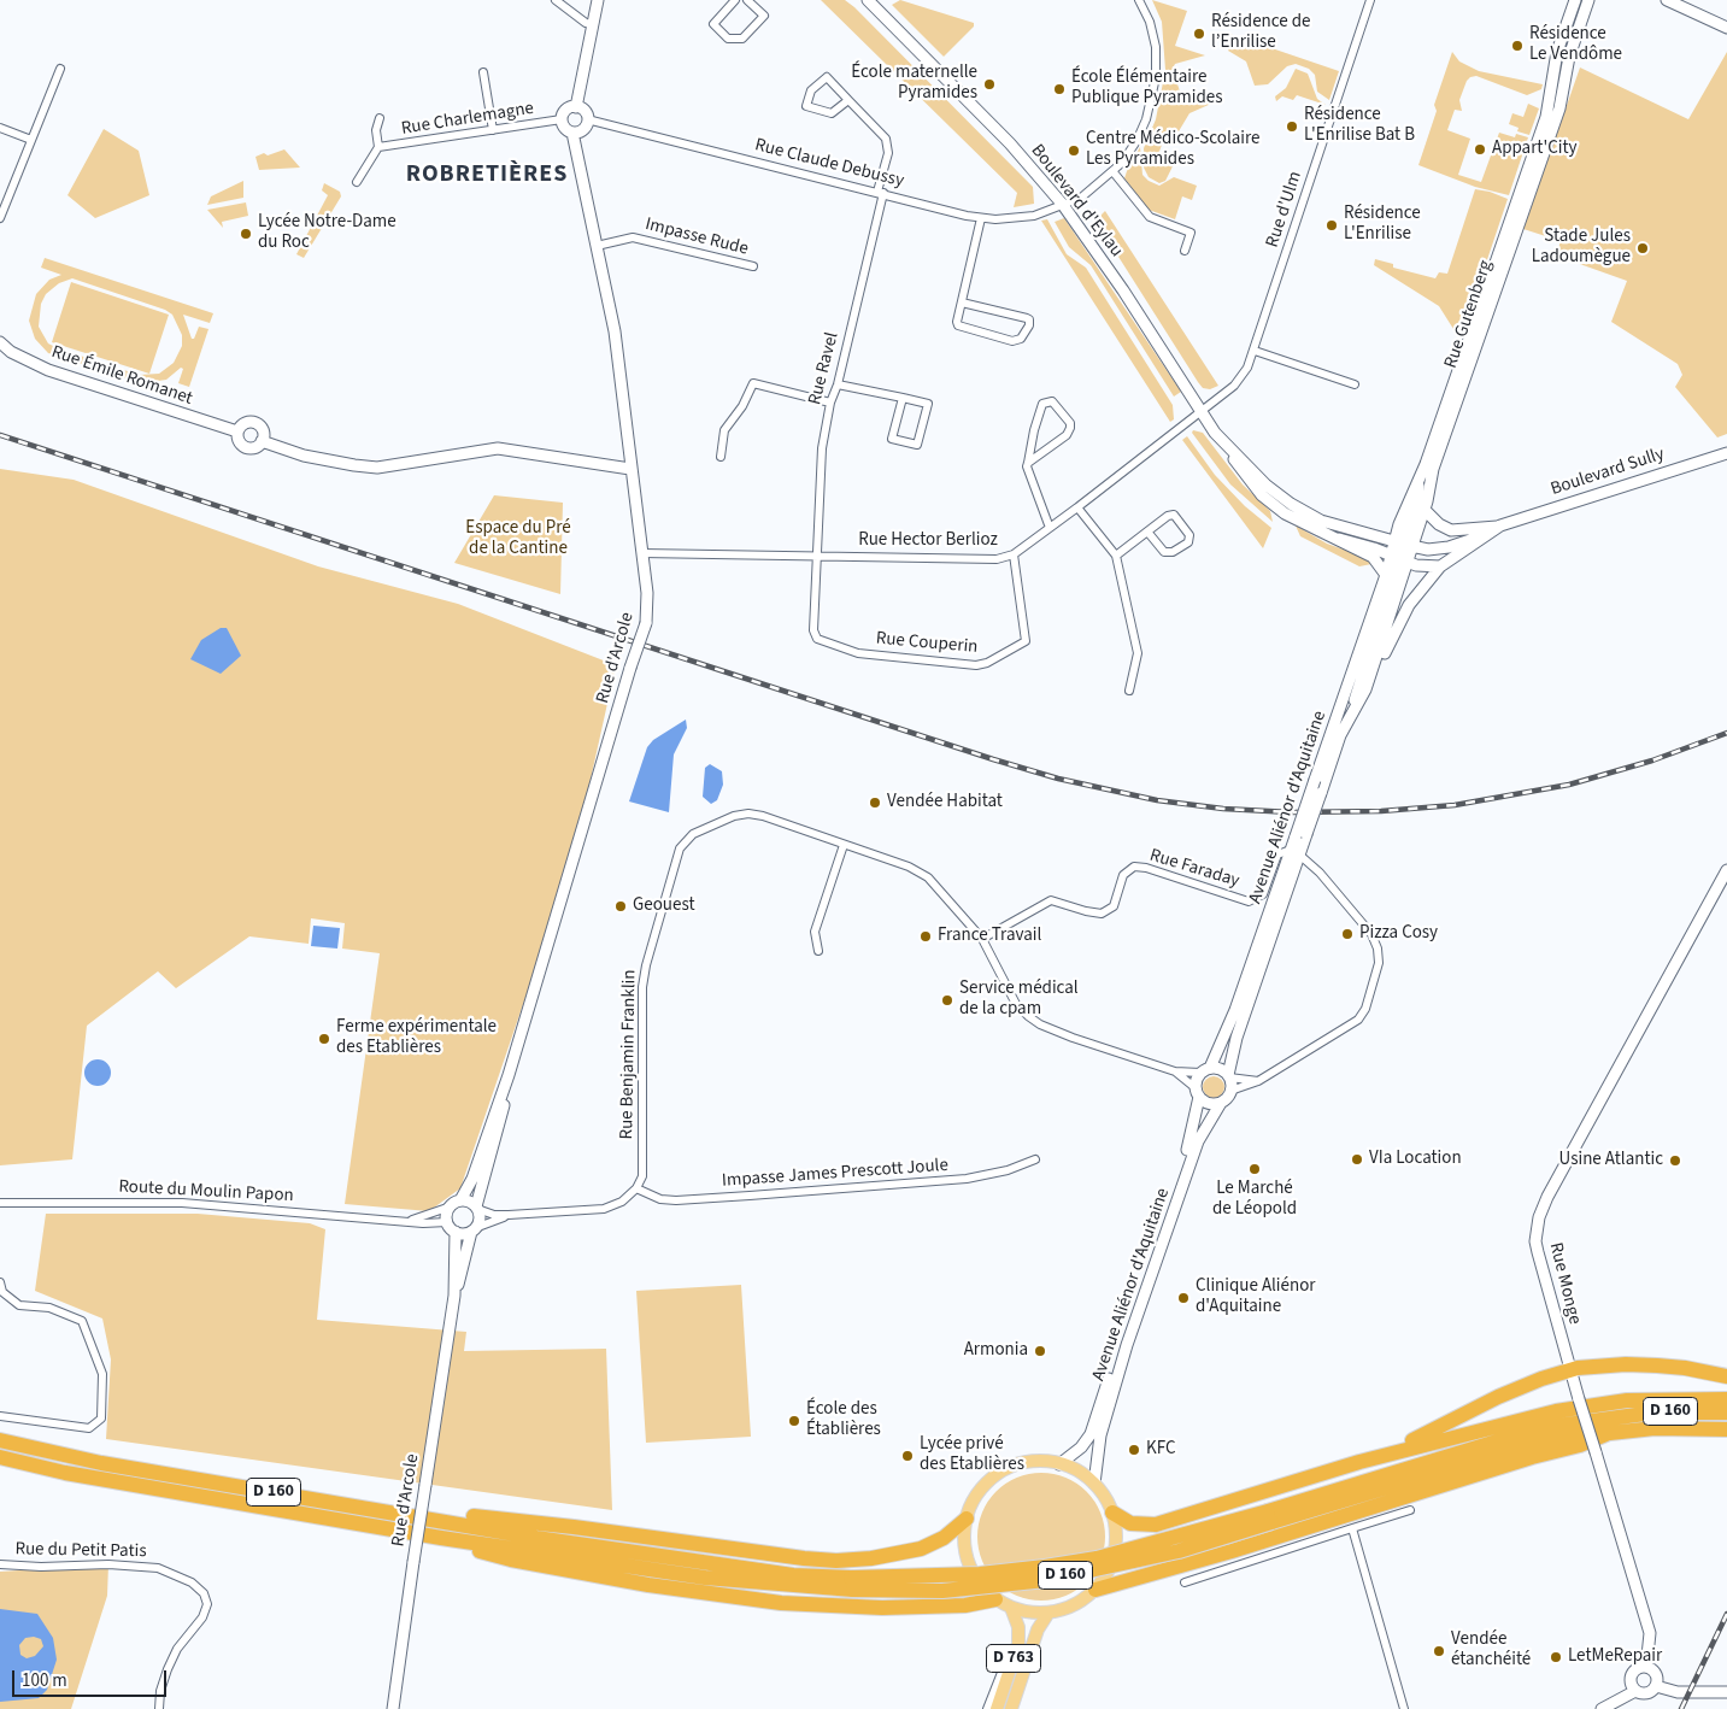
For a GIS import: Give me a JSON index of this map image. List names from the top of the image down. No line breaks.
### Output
{"streets":{"highway":["D 160"],"main road":["Boulevard d'Eylau","Rue Gutenberg","Rue Émile Romanet","Boulevard Sully","Rue d'Arcole","Avenue Aliénor d'Aquitaine","Rue Monge","D 763"],"street":["Rue Charlemagne","Rue Claude Debussy","Rue d'Ulm","Impasse Rude","Rue Ravel","Rue Hector Berlioz","Rue Couperin","Rue Faraday","Rue Benjamin Franklin","Impasse James Prescott Joule","Route du Moulin Papon","Rue du Petit Patis"]},"crossings":[["Rue Charlemagne","Rue Claude Debussy"],["Rue Charlemagne","Rue d'Arcole"],["Rue Claude Debussy","Boulevard d'Eylau"],["Rue Claude Debussy","Rue Ravel"],["Rue Claude Debussy","Rue d'Arcole"],["Boulevard d'Eylau","Rue d'Ulm"],["Boulevard d'Eylau","Rue Gutenberg"],["Boulevard d'Eylau","Boulevard Sully"],["Boulevard d'Eylau","Rue Hector Berlioz"],["Boulevard d'Eylau","Avenue Aliénor d'Aquitaine"],["Rue d'Ulm","Rue Hector Berlioz"],["Impasse Rude","Rue d'Arcole"],["Rue Gutenberg","Boulevard Sully"],["Rue Gutenberg","Avenue Aliénor d'Aquitaine"],["Rue Ravel","Rue Hector Berlioz"],["Rue Ravel","Rue Couperin"],["Boulevard Sully","Avenue Aliénor d'Aquitaine"],["Rue Hector Berlioz","Rue Couperin"],["Rue Hector Berlioz","Rue d'Arcole"],["Rue d'Arcole","Route du Moulin Papon"],["Avenue Aliénor d'Aquitaine","Rue Faraday"],["Avenue Aliénor d'Aquitaine","Rue Benjamin Franklin"],["Avenue Aliénor d'Aquitaine","D 160"],["Avenue Aliénor d'Aquitaine","D 763"],["Rue Faraday","Rue Benjamin Franklin"],["Rue Benjamin Franklin","Impasse James Prescott Joule"],["D 160","D 763"]],"districts":["ROBRETIÈRES"],"parks":["Espace du Pré de la Cantine"],"places":["Résidence de l’Enrilise","Résidence Le Vendôme","École maternelle Pyramides","École Élémentaire Publique Pyramides","Résidence L'Enrilise Bat B","Appart'City","Centre Médico-Scolaire Les Pyramides","Résidence L'Enrilise","Lycée Notre-Dame du Roc","Stade Jules Ladoumègue","Vendée Habitat","Geouest","Pizza Cosy","France Travail","Service médical de la cpam","Ferme expérimentale des Etablières","VIa Location","Usine Atlantic","Le Marché de Léopold","Clinique Aliénor d'Aquitaine","Armonia","École des Établières","KFC","Lycée privé des Etablières","Vendée étanchéité","LetMeRepair"],"scale_bar":"100 m"}
